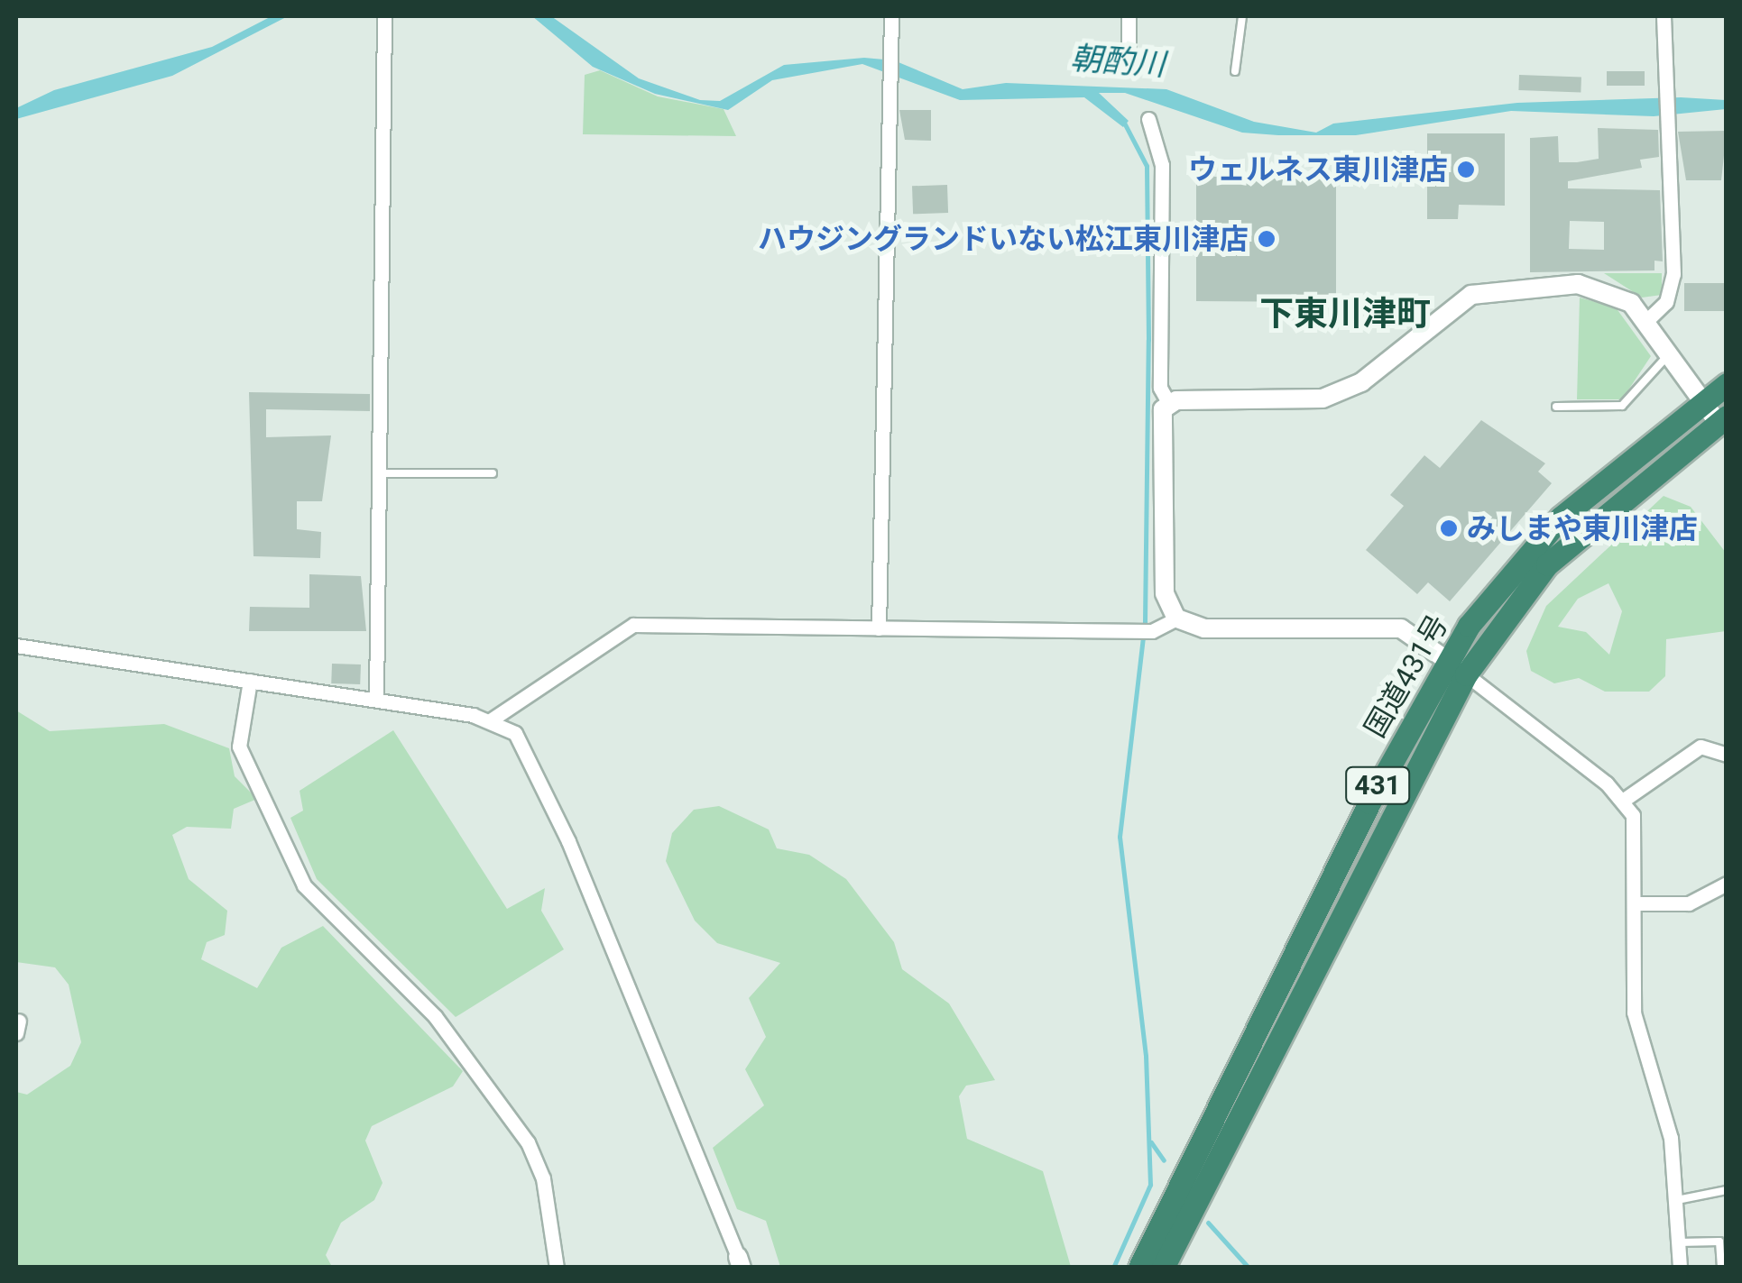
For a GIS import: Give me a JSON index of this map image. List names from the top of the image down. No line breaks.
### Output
{"streets":{"highway":["国道431号","431"]},"districts":["下東川津町"],"water":["朝酌川"],"places":["ウェルネス東川津店","ハウジングランドいない松江東川津店","みしまや東川津店"]}
